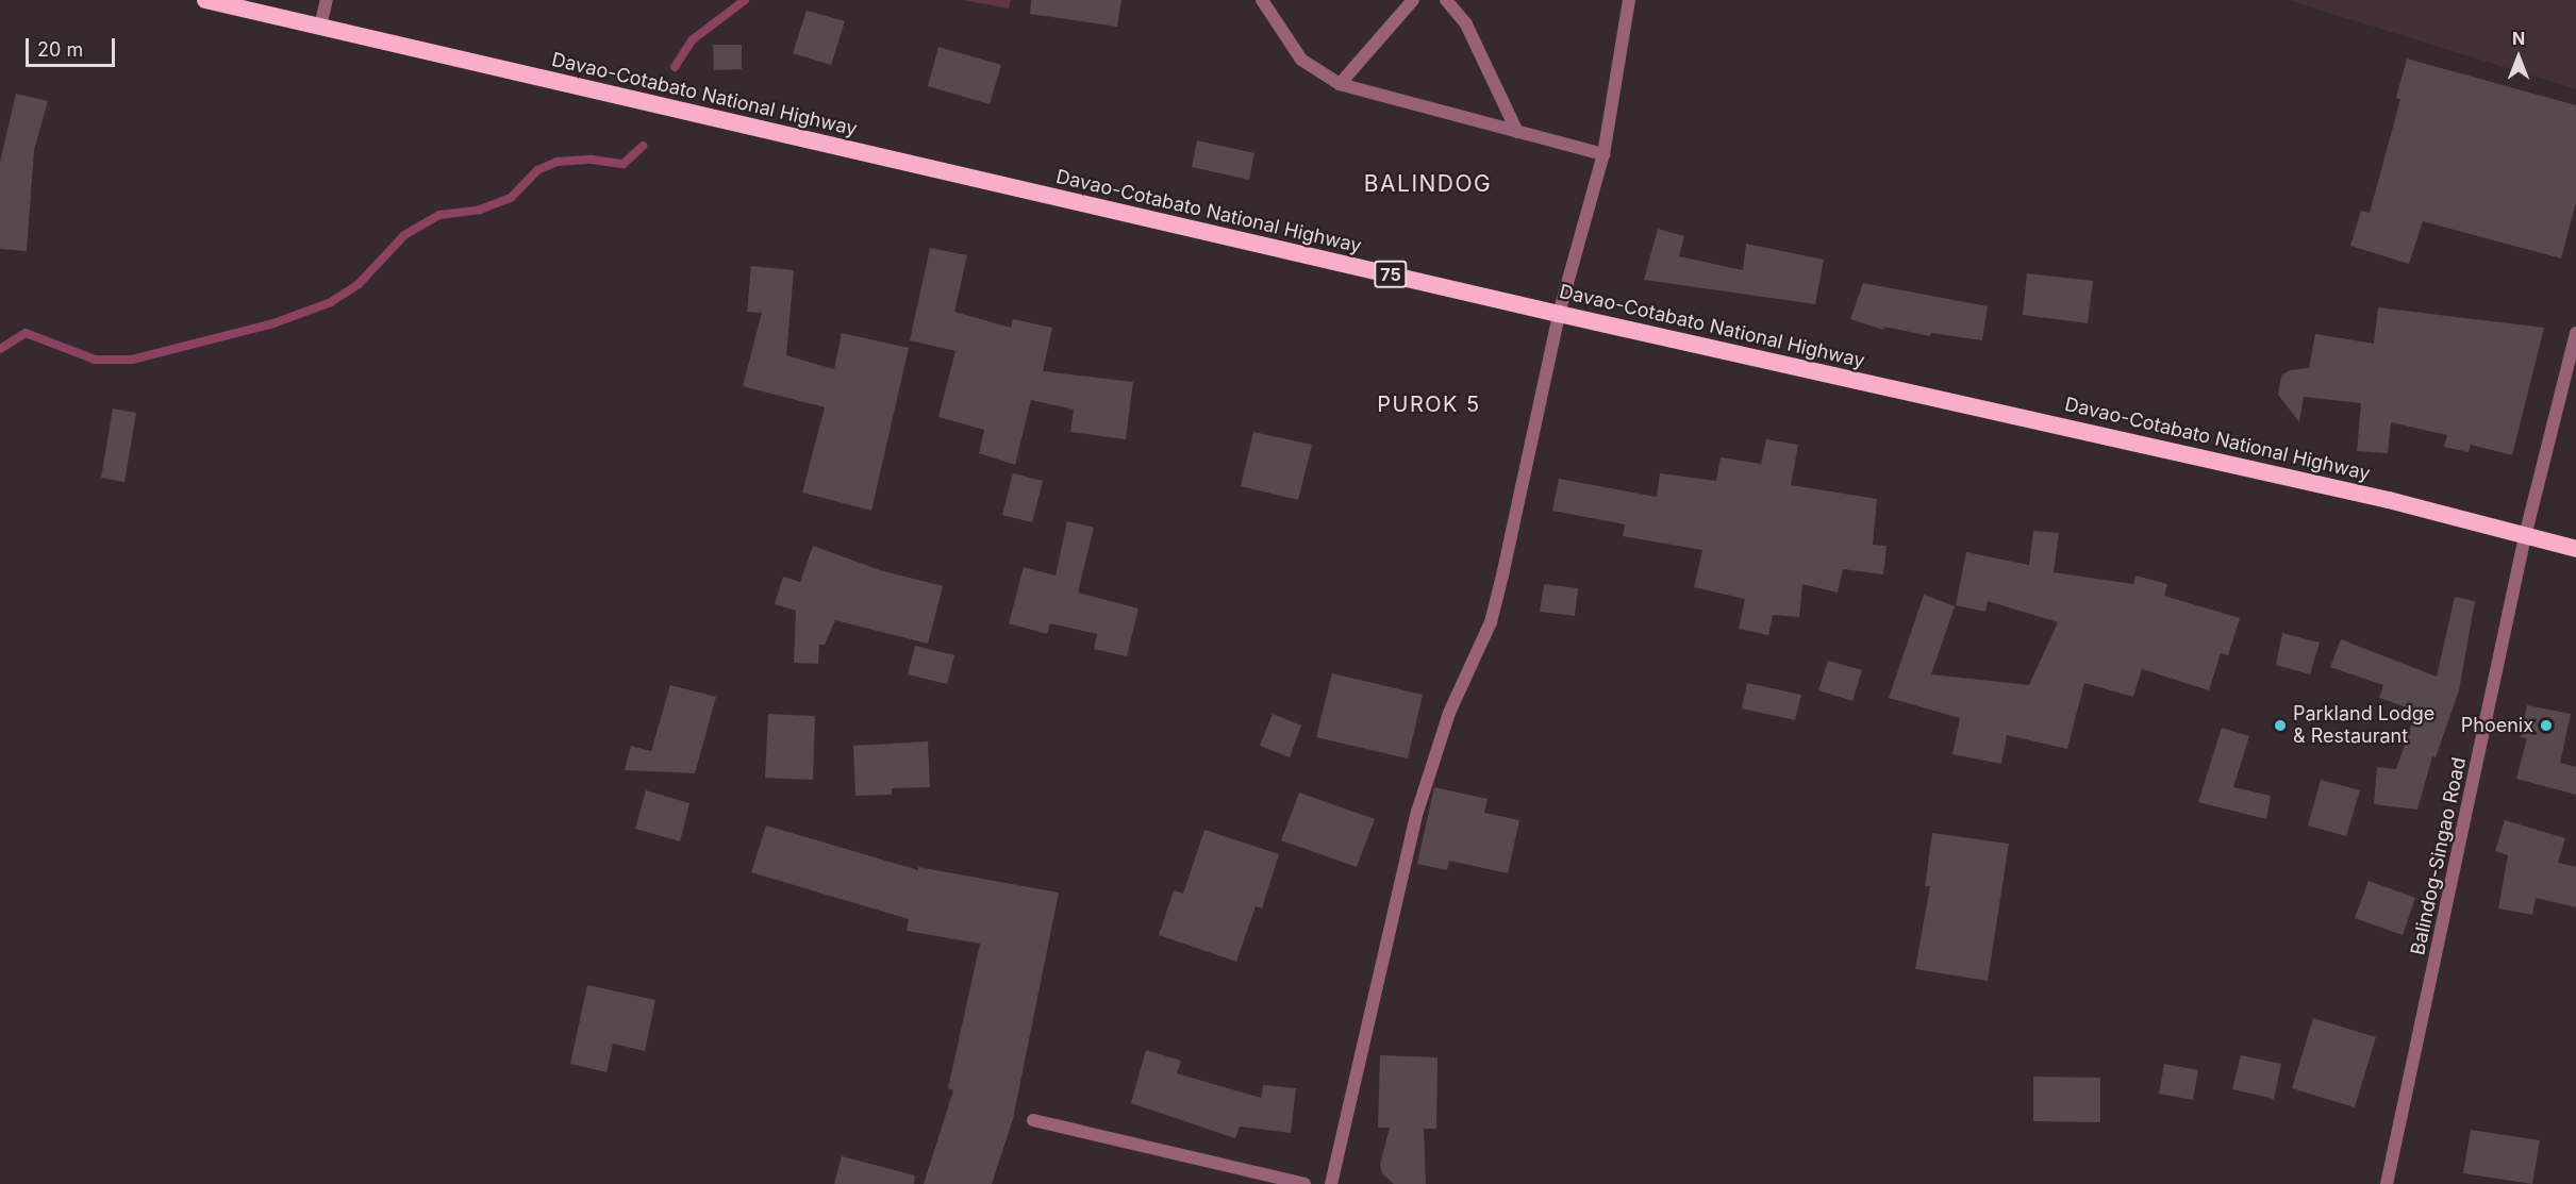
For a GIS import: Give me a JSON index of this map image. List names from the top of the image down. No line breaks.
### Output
{"streets":{"highway":["Davao-Cotabato National Highway","75"],"street":["Balindog-Singao Road"]},"crossings":[["Davao-Cotabato National Highway","Balindog-Singao Road"]],"districts":["BALINDOG","PUROK 5"],"places":["Parkland Lodge & Restaurant","Phoenix"],"scale_bar":"20 m","north":"top"}
